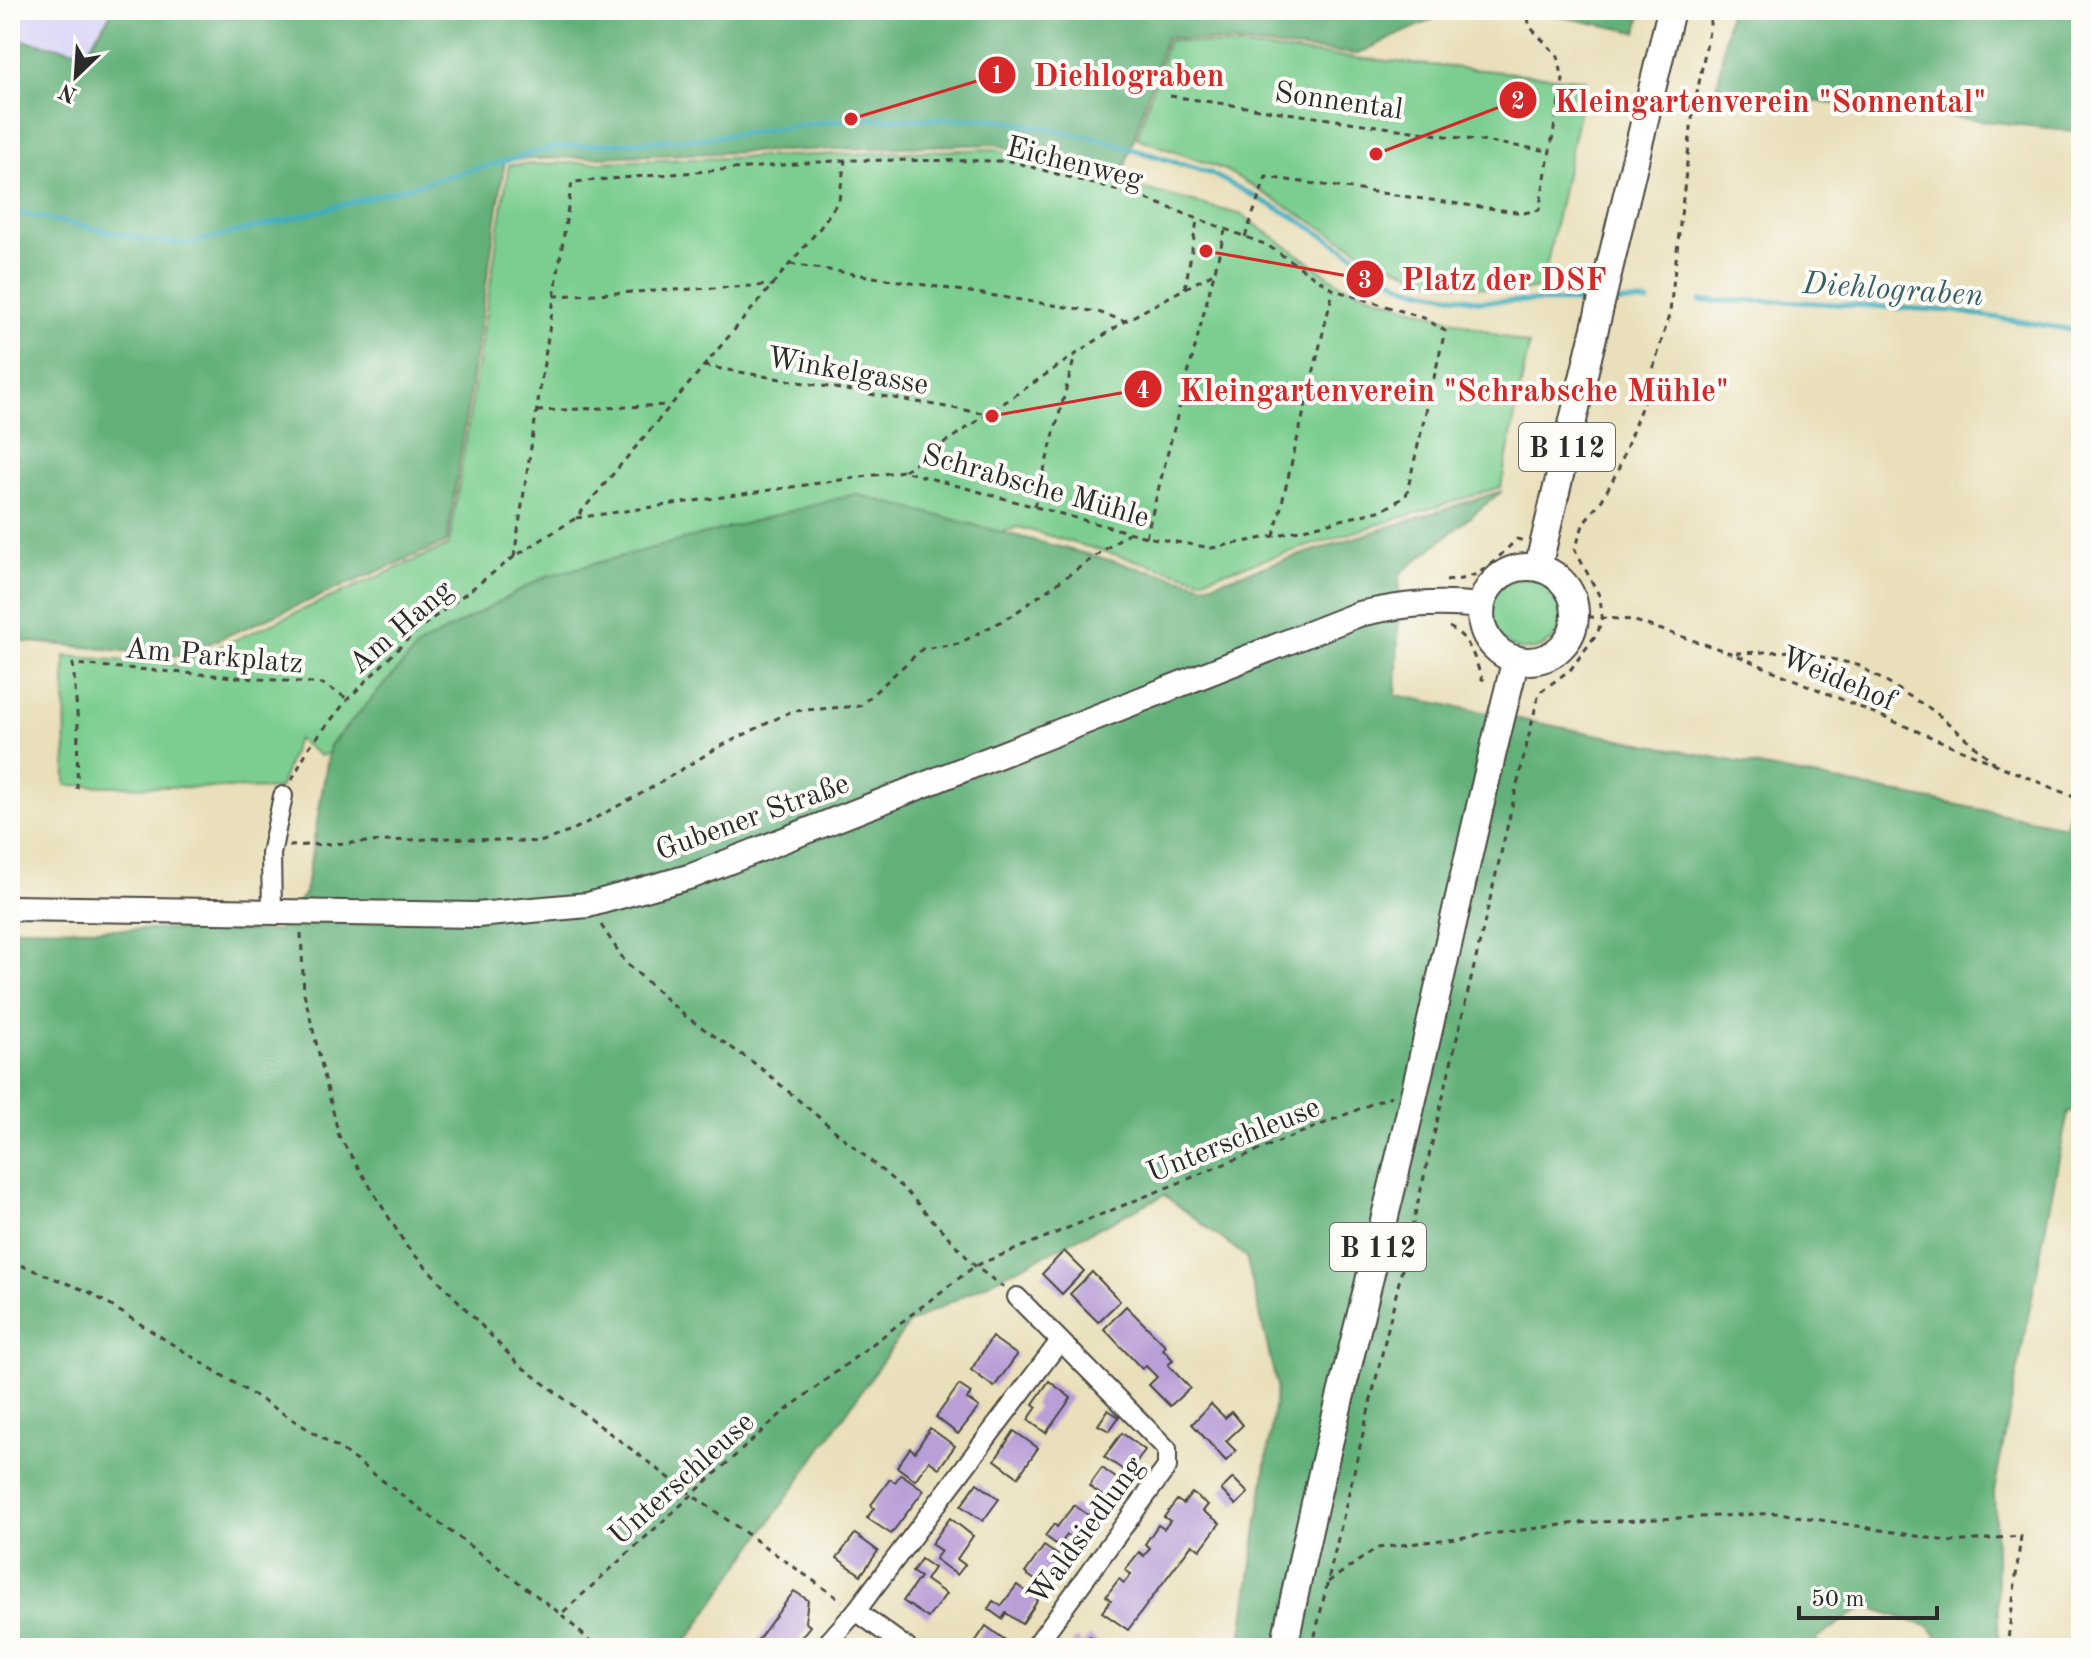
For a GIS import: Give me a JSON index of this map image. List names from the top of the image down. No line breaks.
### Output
{"streets":{"main road":["B 112","Gubener Straße"],"street":["Waldsiedlung"],"path":["Sonnental","Eichenweg","Winkelgasse","Schrabsche Mühle","Am Hang","Am Parkplatz","Weidehof","Unterschleuse"]},"crossings":[["Eichenweg","Schrabsche Mühle"],["Winkelgasse","Schrabsche Mühle"],["B 112","Weidehof"],["B 112","Gubener Straße"],["B 112","Unterschleuse"],["Am Hang","Am Parkplatz"],["Weidehof","Gubener Straße"]],"water":["Diehlograben"],"places":["Diehlograben","Kleingartenverein \"Sonnental\"","Platz der DSF","Kleingartenverein \"Schrabsche Mühle\""],"scale_bar":"50 m","north":"bottom left"}
